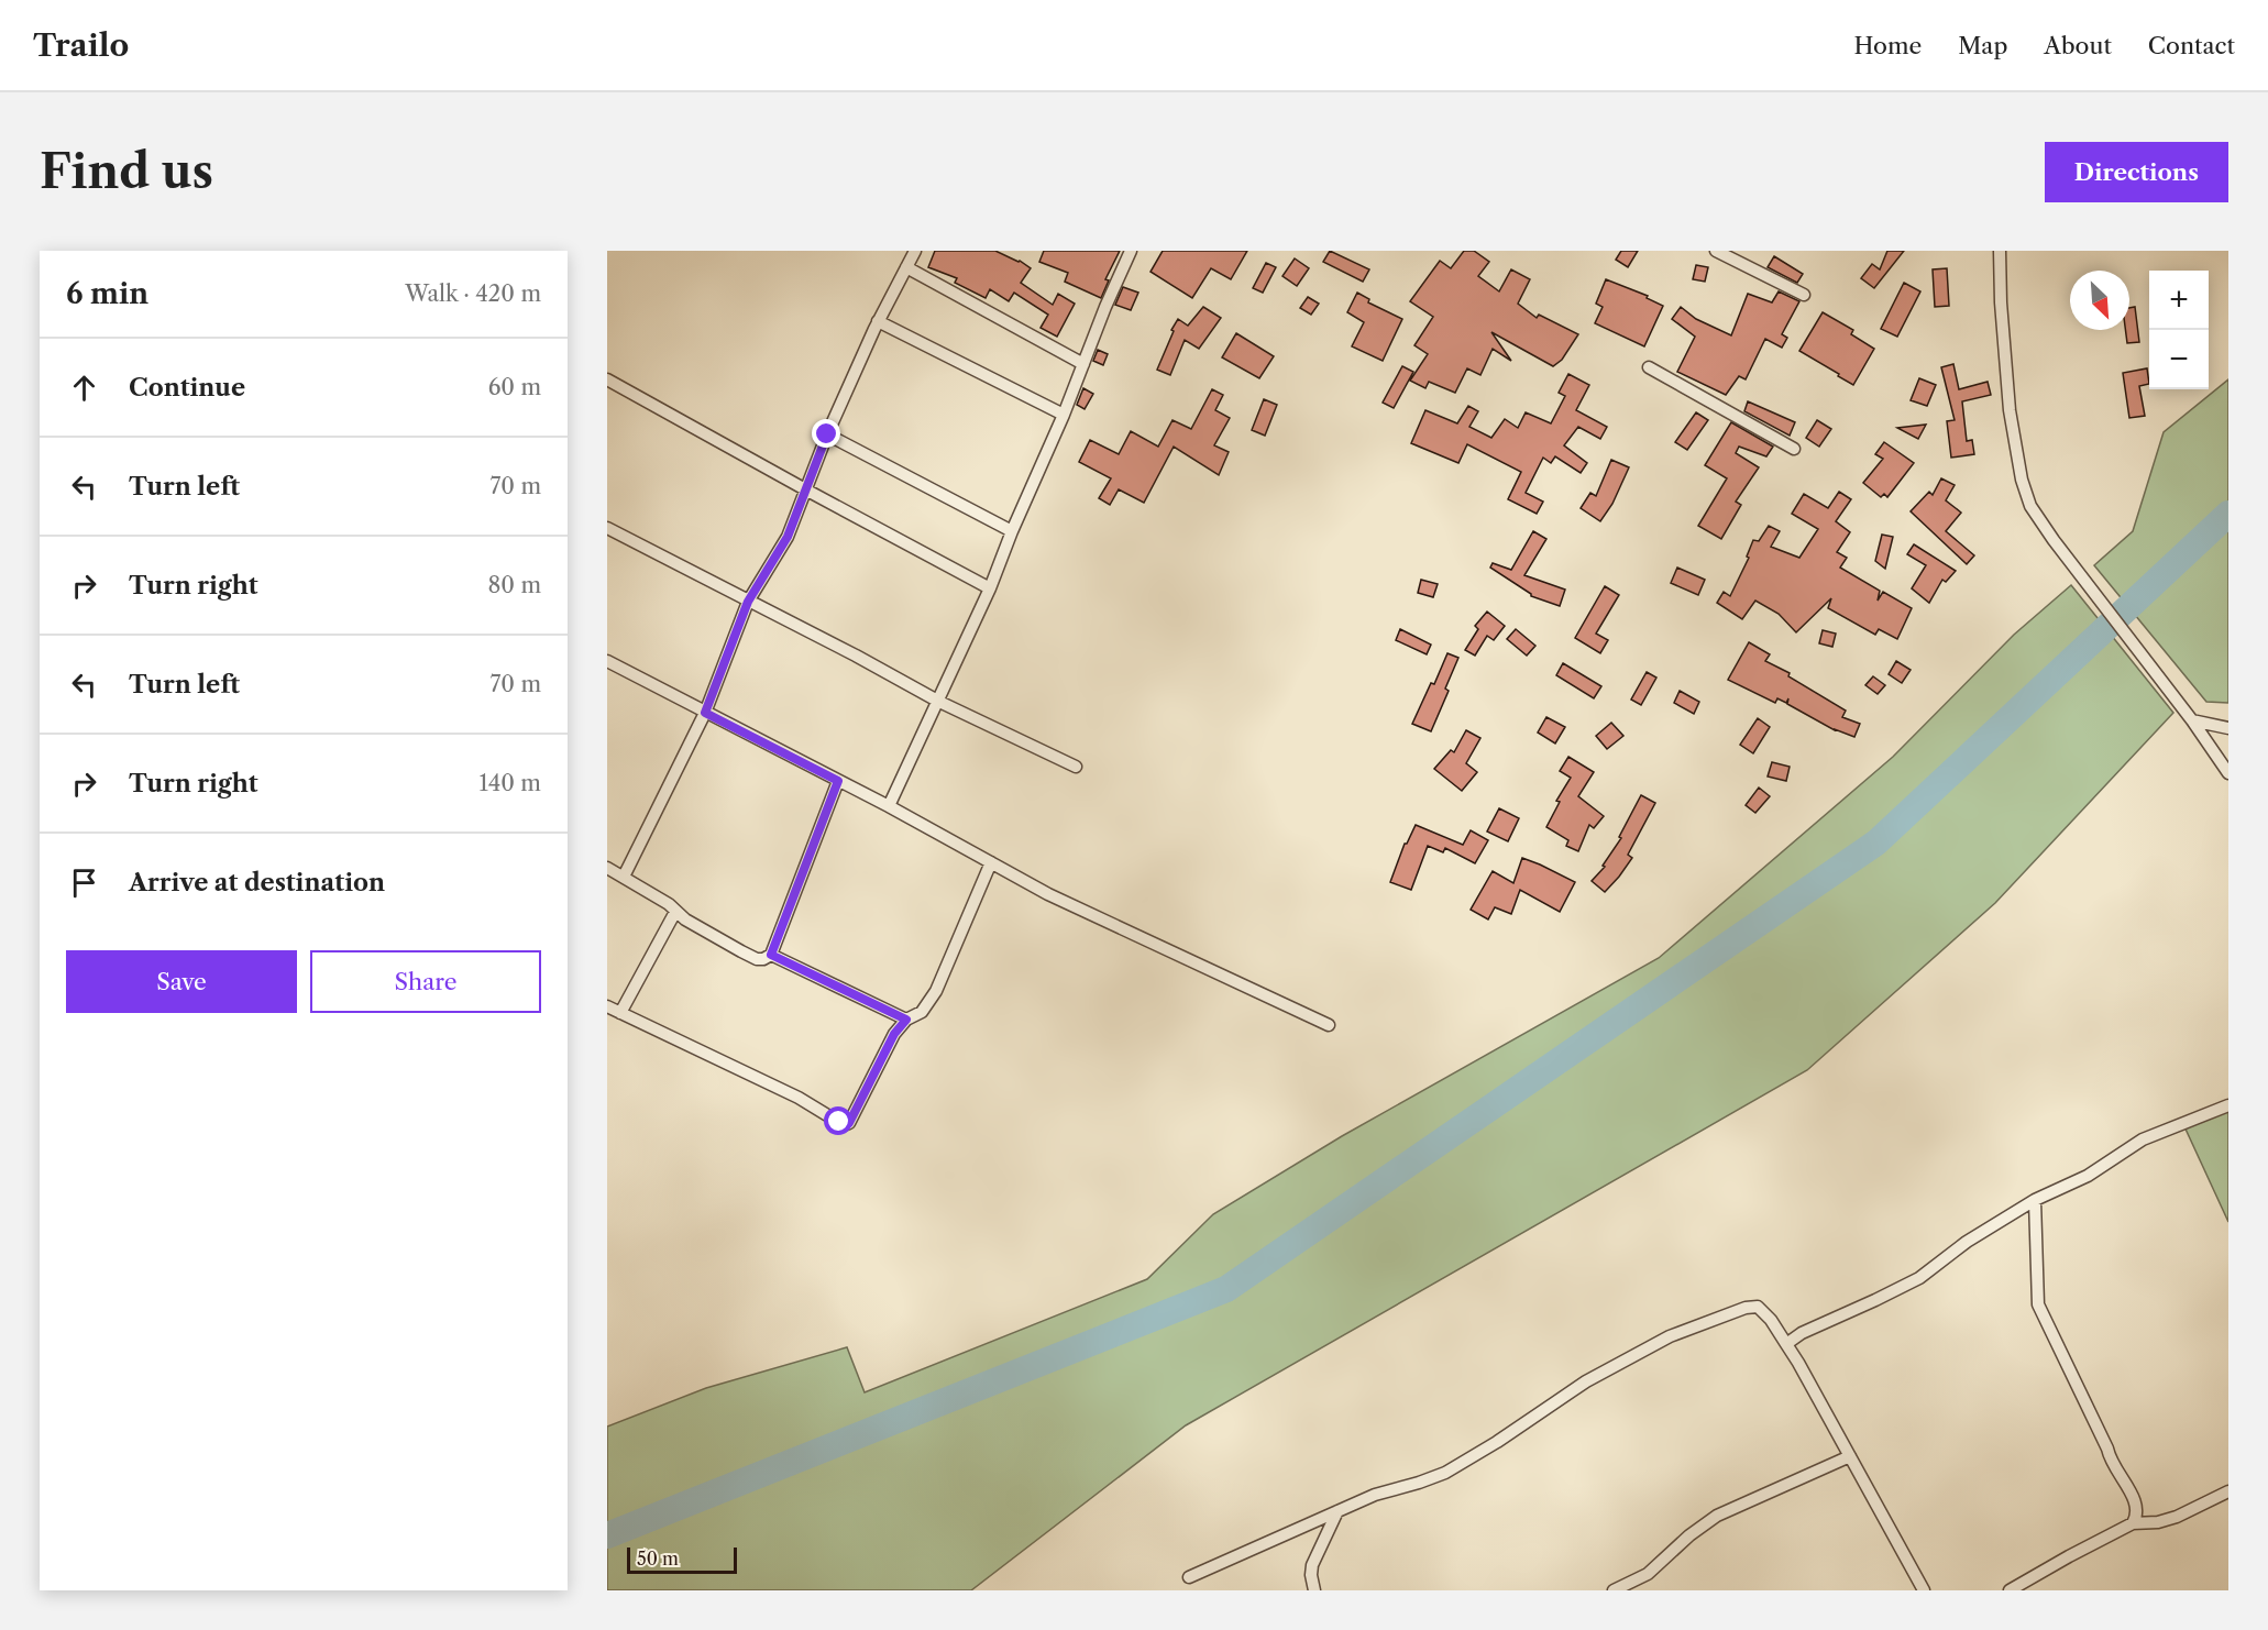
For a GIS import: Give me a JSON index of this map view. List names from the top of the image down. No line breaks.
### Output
{"scale_bar":"50 m","north":"bottom right","page":{"header":"Trailo","nav":["Home","Map","About","Contact"],"buttons":["Directions",["Save","Share"]],"title":"Find us","heading":["6 min","Walk · 420 m"],"map_buttons":["+","−"],"list":[["Continue","60 m"],["Turn left","70 m"],["Turn right","80 m"],["Turn left","70 m"],["Turn right","140 m"],"Arrive at destination"],"scale":"50 m"}}
